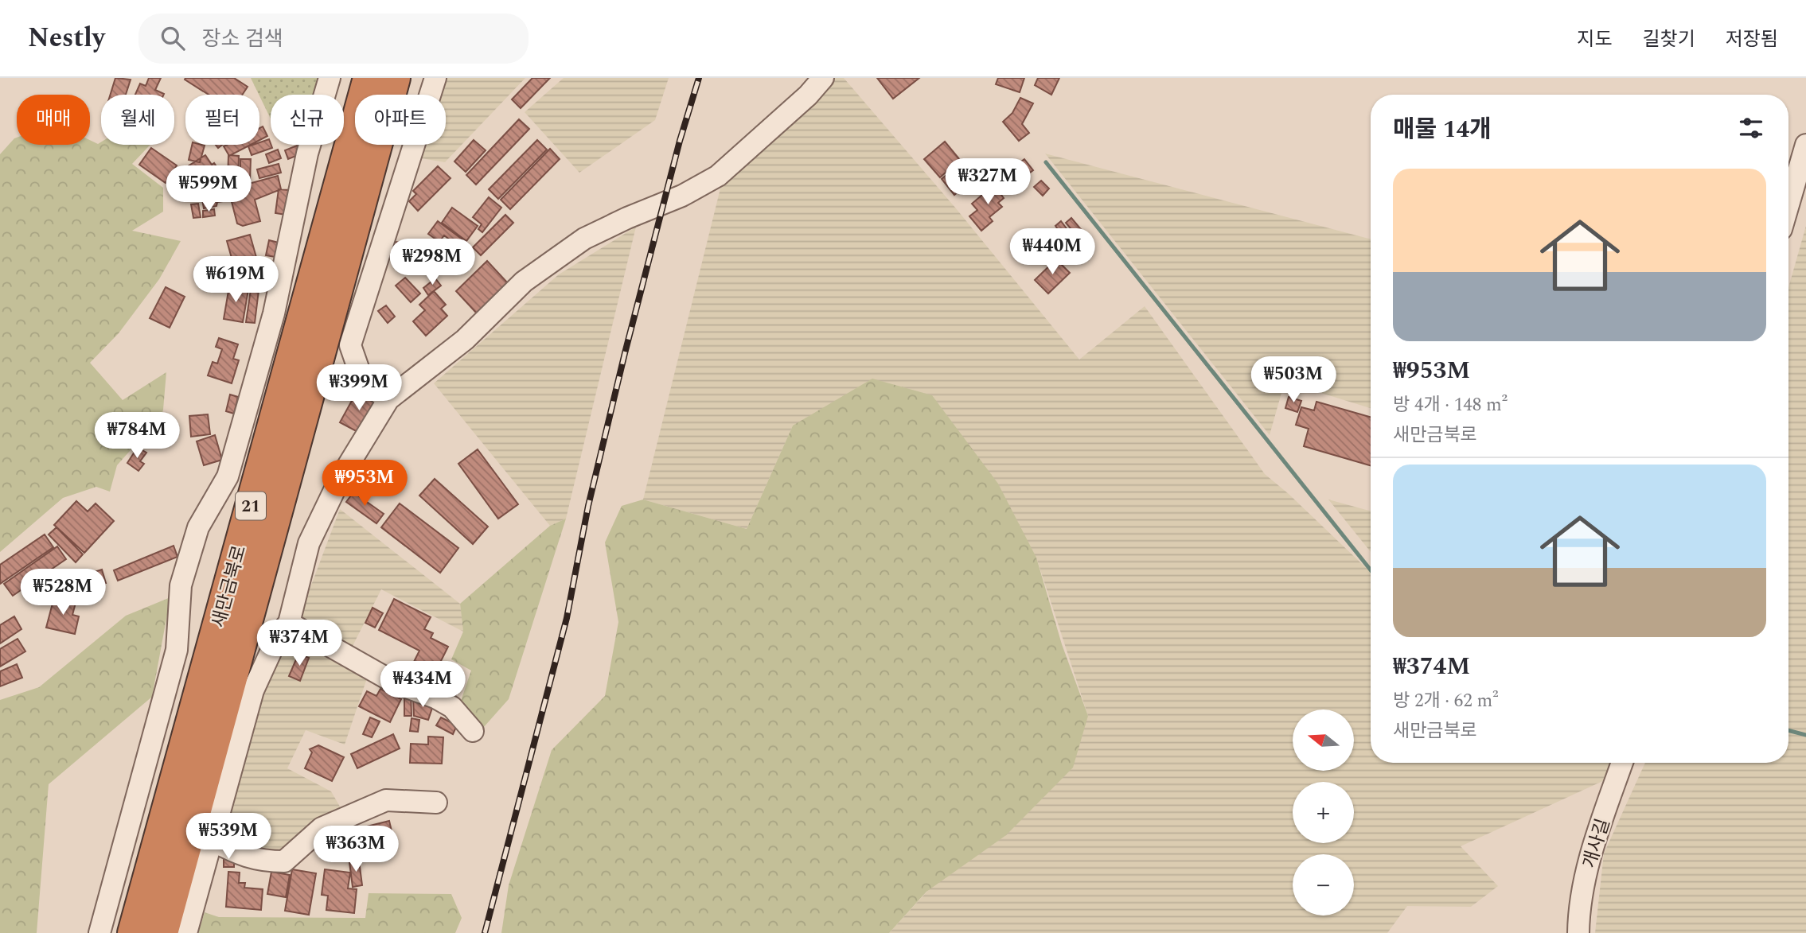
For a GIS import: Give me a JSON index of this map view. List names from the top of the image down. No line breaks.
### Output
{"streets":{"highway":["21","새만금북로"],"street":["개사길"]},"north":"left","page":{"header":"Nestly","search":"장소 검색","nav":["지도","길찾기","저장됨"],"chip":["매매","월세","필터","신규","아파트"],"heading":"매물 14개","price":["₩327M","₩599M","₩440M","₩298M","₩619M","₩503M","₩399M","₩784M","₩953M","₩528M","₩374M","₩434M","₩539M","₩363M"],"list":[{"name":"₩953M","note":"방 4개 · 148 m² · 새만금북로"},{"name":"₩374M","note":"방 2개 · 62 m² · 새만금북로"}],"map_buttons":["+","−"]}}
